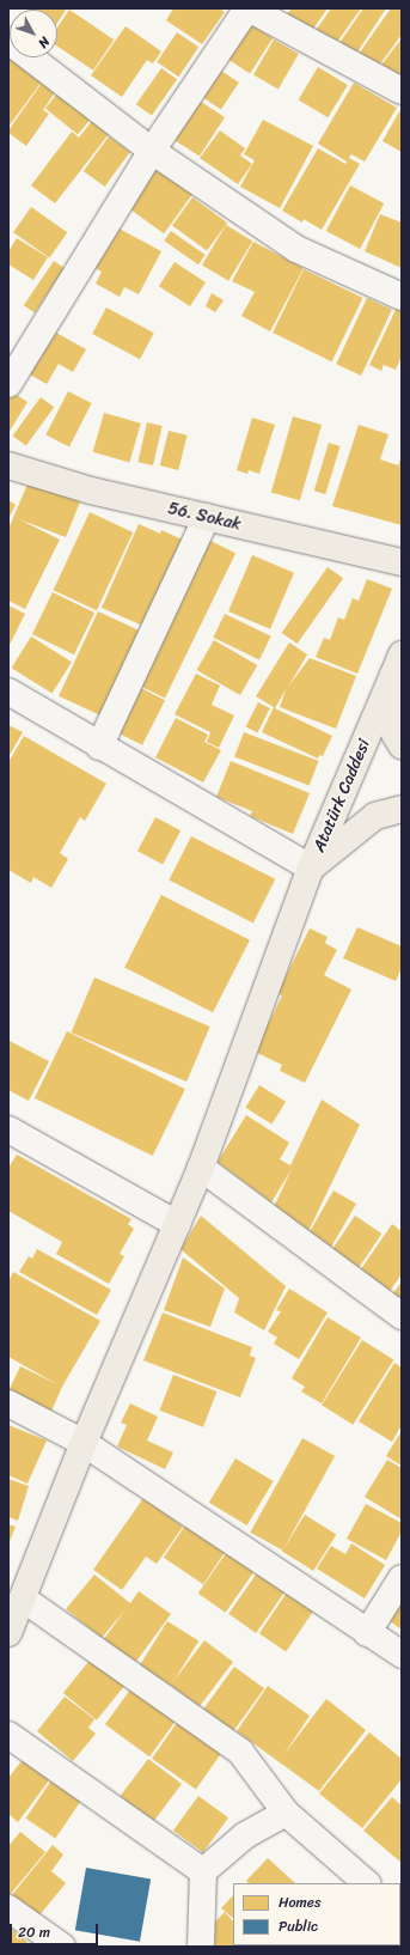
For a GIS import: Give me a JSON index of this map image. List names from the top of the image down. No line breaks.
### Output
{"streets":{"main road":["56. Sokak","Atatürk Caddesi"]},"legend":["Homes","Public"],"scale_bar":"20 m","north":"bottom right"}
